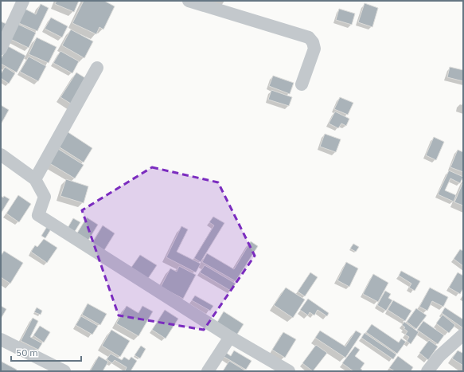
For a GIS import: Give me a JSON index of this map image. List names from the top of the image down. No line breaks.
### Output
{"scale_bar":"50 m"}
